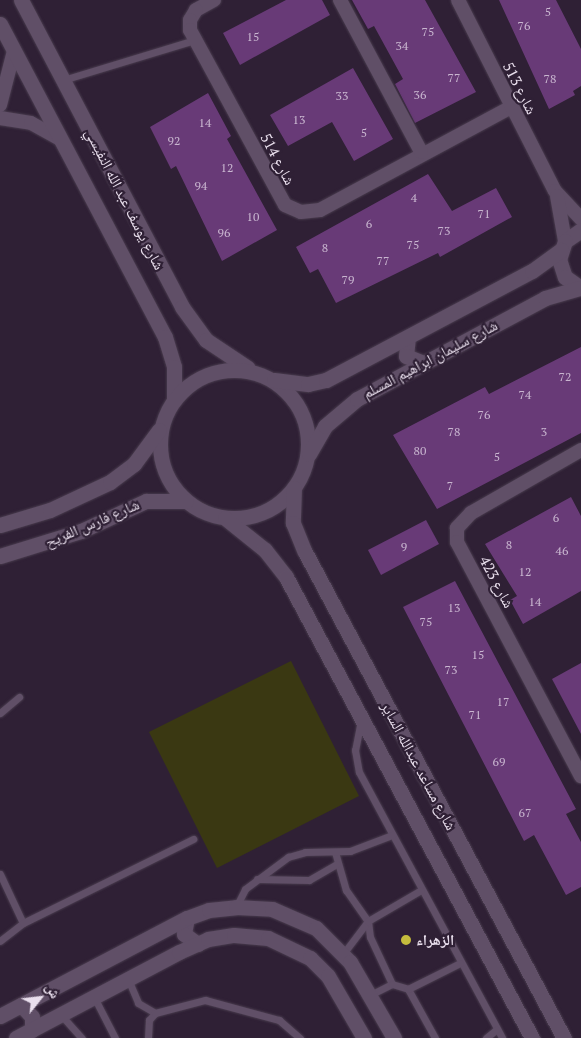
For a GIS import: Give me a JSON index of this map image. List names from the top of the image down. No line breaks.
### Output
{"streets":{"street":["شارع 513","شارع 514","شارع يوسف عبد الله النفيسي","شارع سليمان ابراهيم المسلم","شارع فارس الفريح","شارع 423","شارع مساعد عبدالله الساير"]},"crossings":[["شارع 513","شارع 514"],["شارع 513","شارع سليمان ابراهيم المسلم"],["شارع يوسف عبد الله النفيسي","شارع سليمان ابراهيم المسلم"],["شارع يوسف عبد الله النفيسي","شارع فارس الفريح"],["شارع يوسف عبد الله النفيسي","شارع مساعد عبدالله الساير"],["شارع سليمان ابراهيم المسلم","شارع فارس الفريح"],["شارع سليمان ابراهيم المسلم","شارع مساعد عبدالله الساير"],["شارع فارس الفريح","شارع مساعد عبدالله الساير"]],"places":["الزهراء"],"house_numbers":["5","76","75","15","34","77","78","36","33","13","14","5","92","12","94","4","71","10","6","73","96","75","8","77","79","72","74","76","78","3","80","5","7","6","8","9","46","12","14","13","75","15","73","17","71","69","67"],"north":"top right"}
